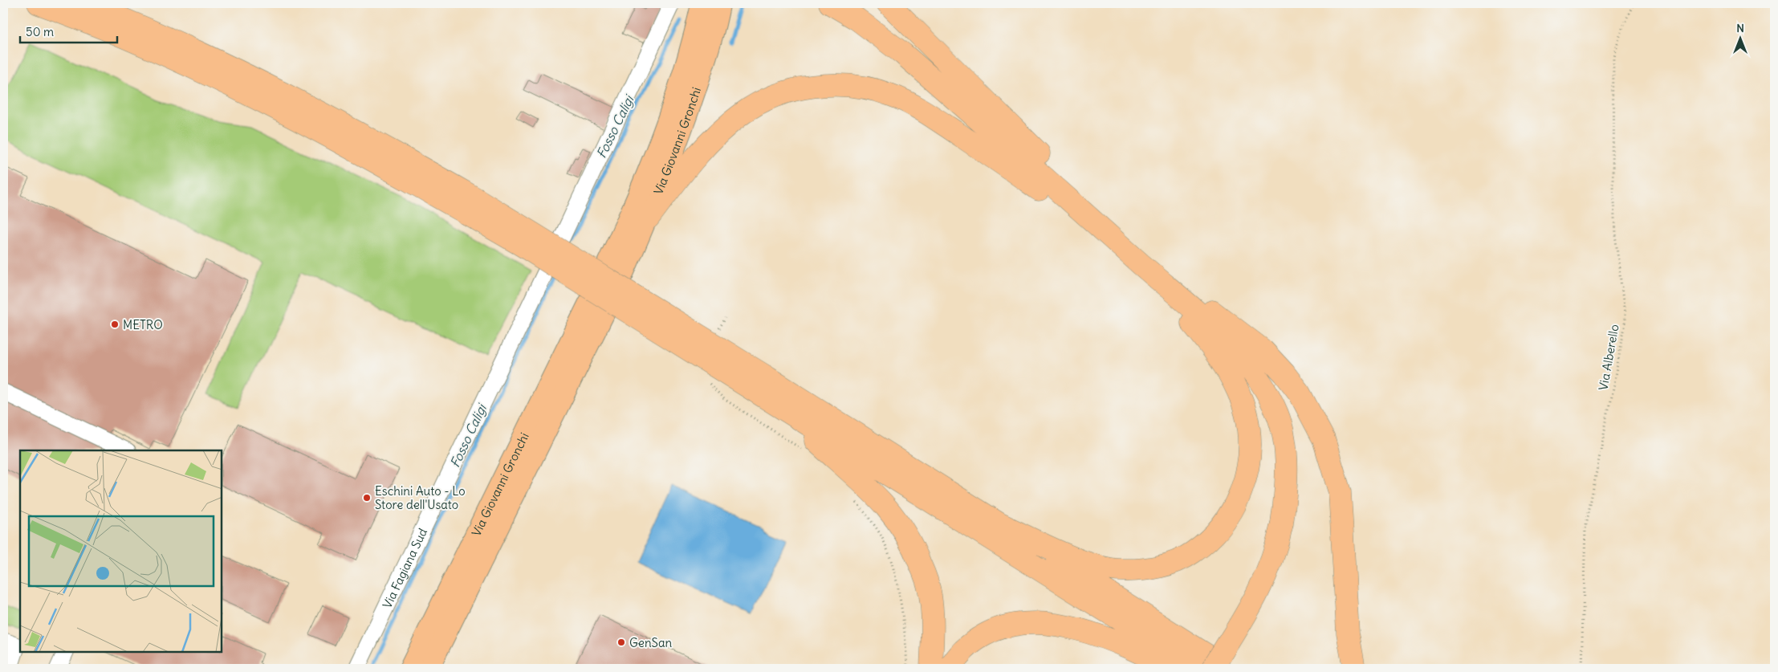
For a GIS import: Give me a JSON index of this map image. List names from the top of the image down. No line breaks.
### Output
{"streets":{"main road":["Via Giovanni Gronchi"],"street":["Via Fagiana Sud"],"path":["Via Alberello"]},"water":["Fosso Caligi"],"places":["METRO","Eschini Auto - Lo Store dell'Usato","GenSan"],"scale_bar":"50 m","north":"top"}
